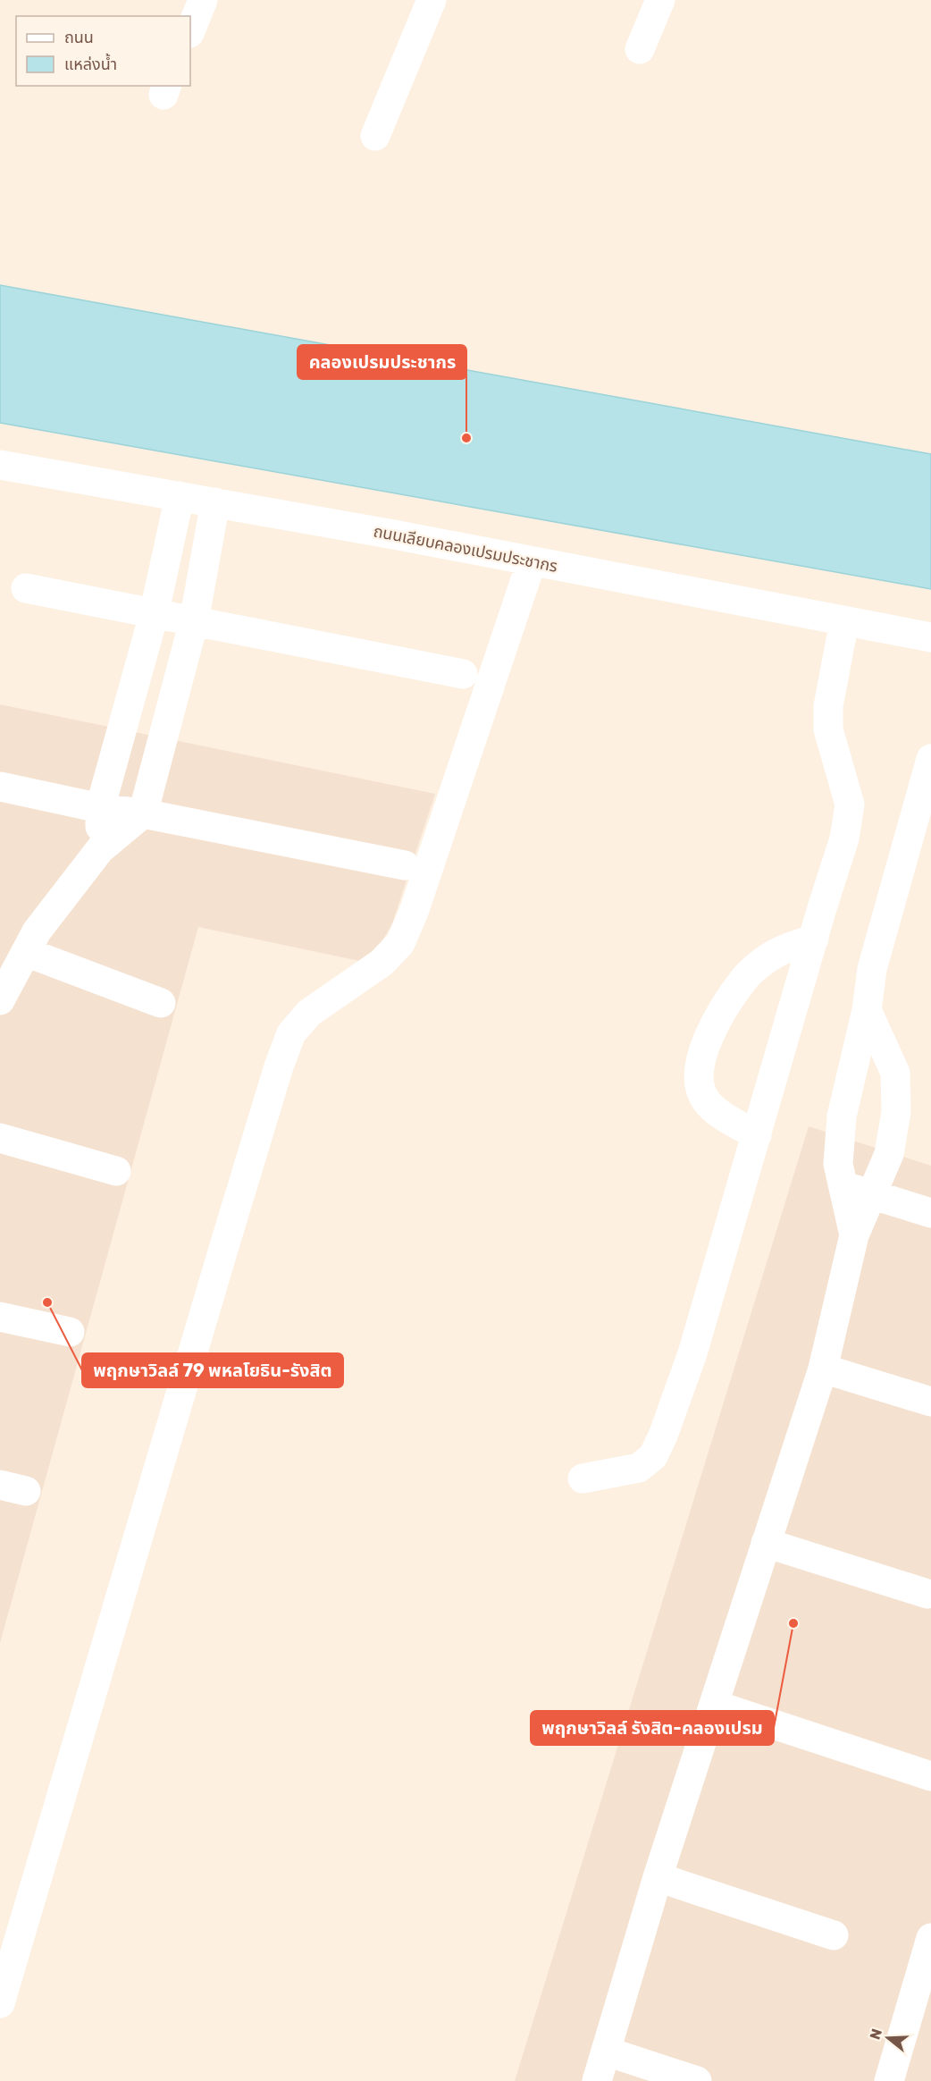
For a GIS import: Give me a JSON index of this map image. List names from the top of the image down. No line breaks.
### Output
{"streets":{"street":["ถนนเลียบคลองเปรมประชากร"]},"places":["คลองเปรมประชากร","พฤกษาวิลล์ 79 พหลโยธิน-รังสิต","พฤกษาวิลล์ รังสิต-คลองเปรม"],"legend":["ถนน","แหล่งน้ำ"],"north":"left"}
